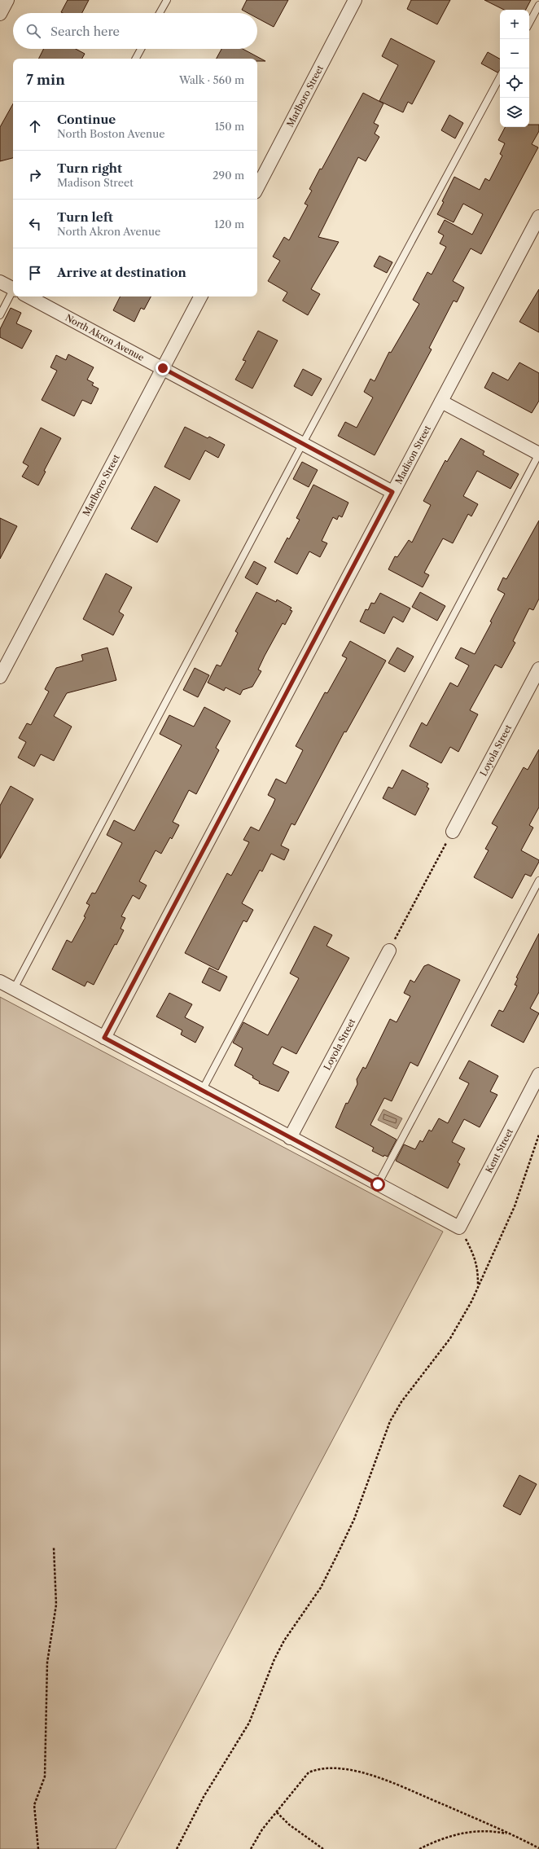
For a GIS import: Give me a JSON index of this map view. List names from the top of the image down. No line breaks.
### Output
{"streets":{"street":["Marlboro Street","North Akron Avenue","Madison Street","Loyola Street","Kent Street"]},"crossings":[["Marlboro Street","North Akron Avenue"],["North Akron Avenue","Madison Street"]],"page":{"map_buttons":["+","−"],"search":"Search here","heading":["7 min","Walk · 560 m"],"list":[["Continue","North Boston Avenue","150 m"],["Turn right","Madison Street","290 m"],["Turn left","North Akron Avenue","120 m"],"Arrive at destination"]}}
